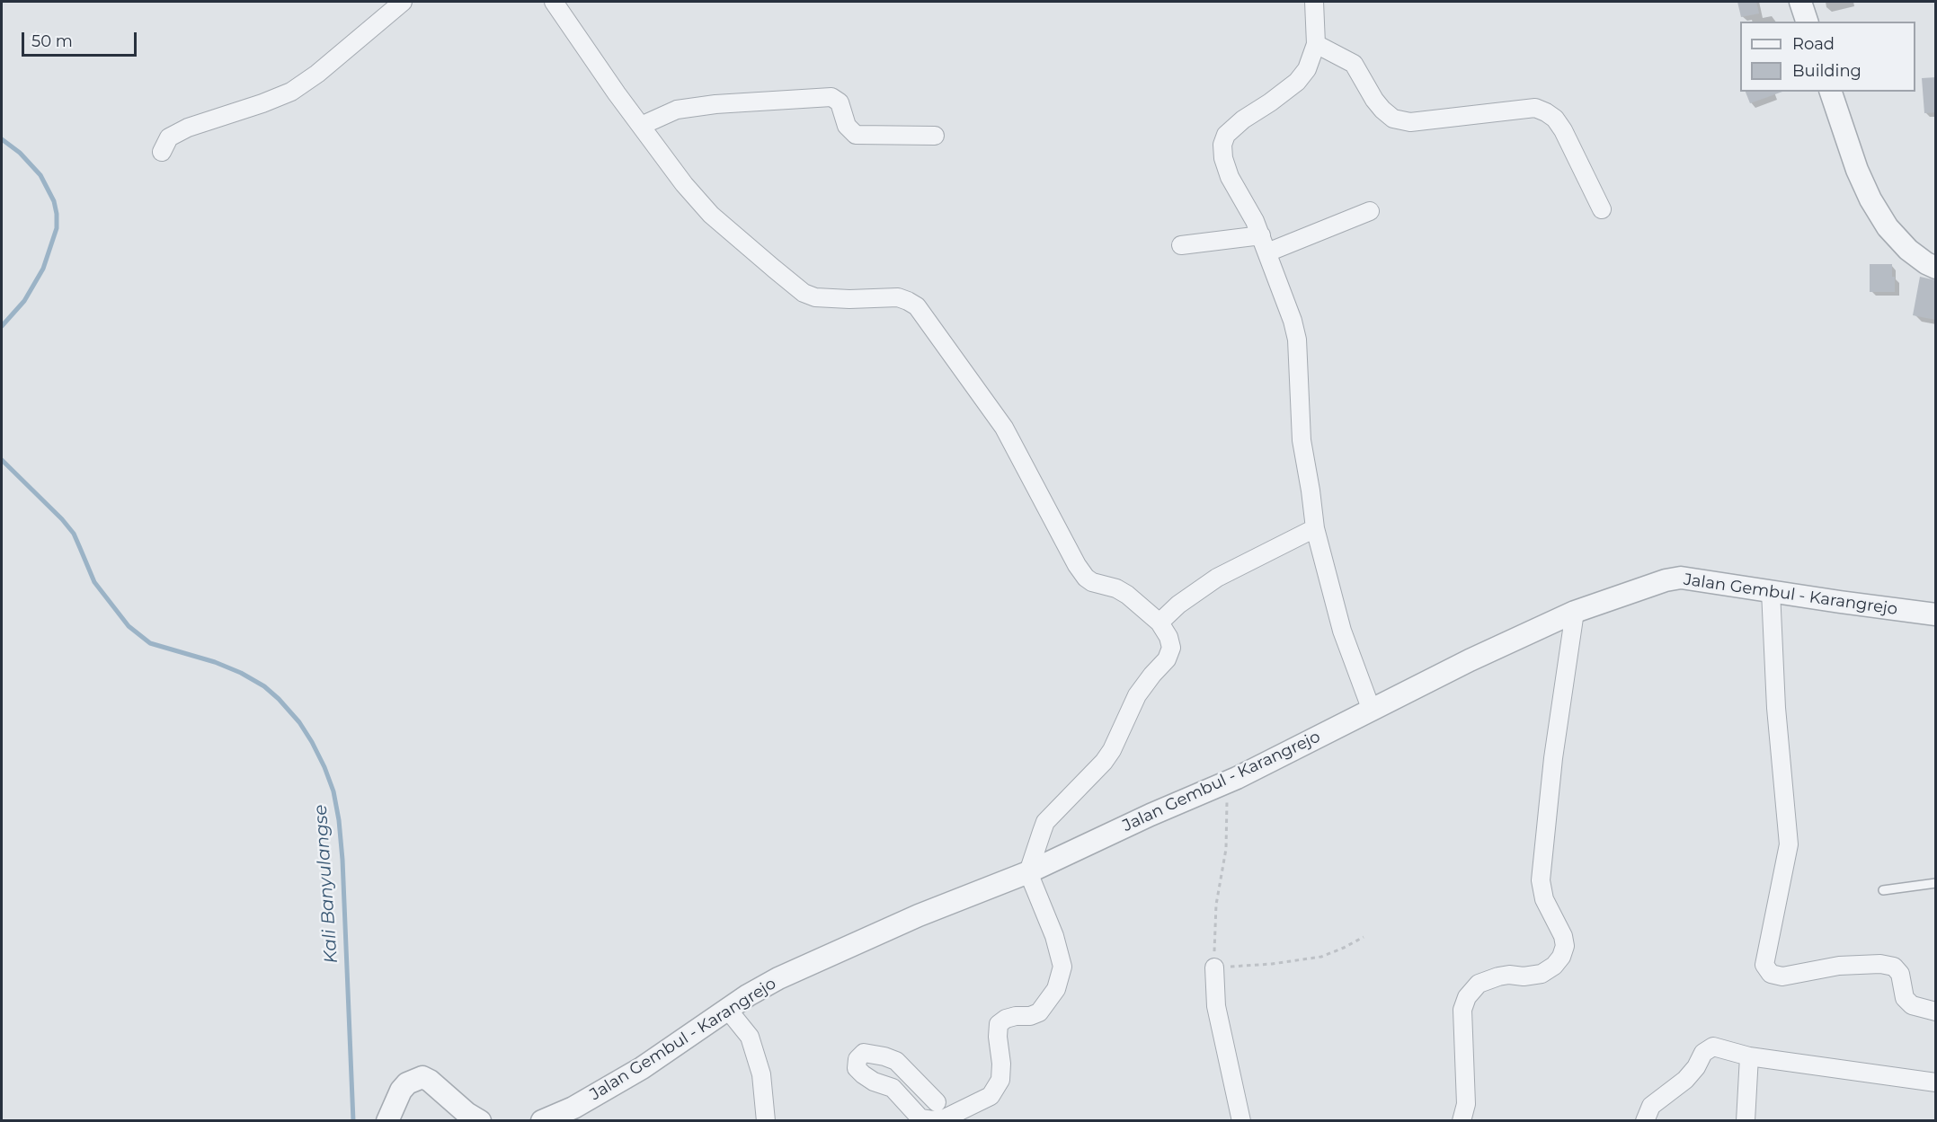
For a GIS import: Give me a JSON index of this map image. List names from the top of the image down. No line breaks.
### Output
{"streets":{"street":["Jalan Gembul - Karangrejo"]},"water":["Kali Banyulangse"],"legend":["Road","Building"],"scale_bar":"50 m"}
